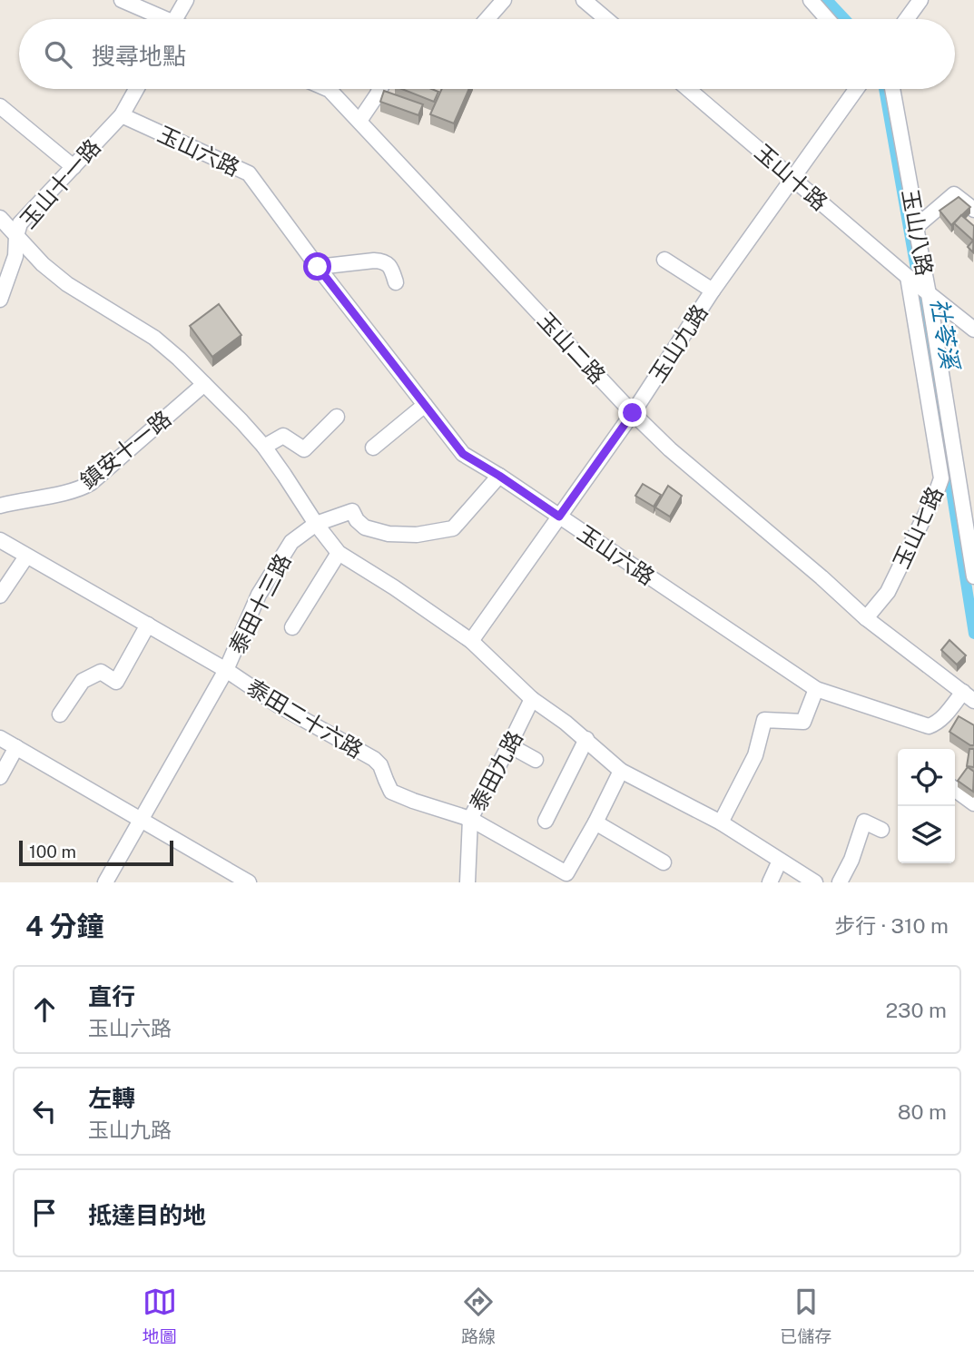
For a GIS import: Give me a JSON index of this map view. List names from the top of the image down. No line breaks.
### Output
{"streets":{"street":["玉山六路","玉山十路","玉山十一路","玉山八路","玉山九路","玉山二路","鎮安十一路","玉山七路","泰田十三路","泰田二十六路","泰田九路"]},"crossings":[["玉山六路","玉山十一路"],["玉山六路","玉山九路"],["玉山六路","玉山二路"],["玉山六路","泰田十三路"],["玉山十路","玉山八路"],["玉山十路","玉山九路"],["玉山十路","玉山七路"],["玉山九路","玉山二路"],["玉山二路","玉山七路"],["泰田十三路","泰田二十六路"],["泰田二十六路","泰田九路"]],"water":["社苓溪"],"scale_bar":"100 m","page":{"search":"搜尋地點","scale":"100 m","heading":["4 分鐘","步行 · 310 m"],"list":[["直行","玉山六路","230 m"],["左轉","玉山九路","80 m"],"抵達目的地"],"nav":["地圖","路線","已儲存"]}}
